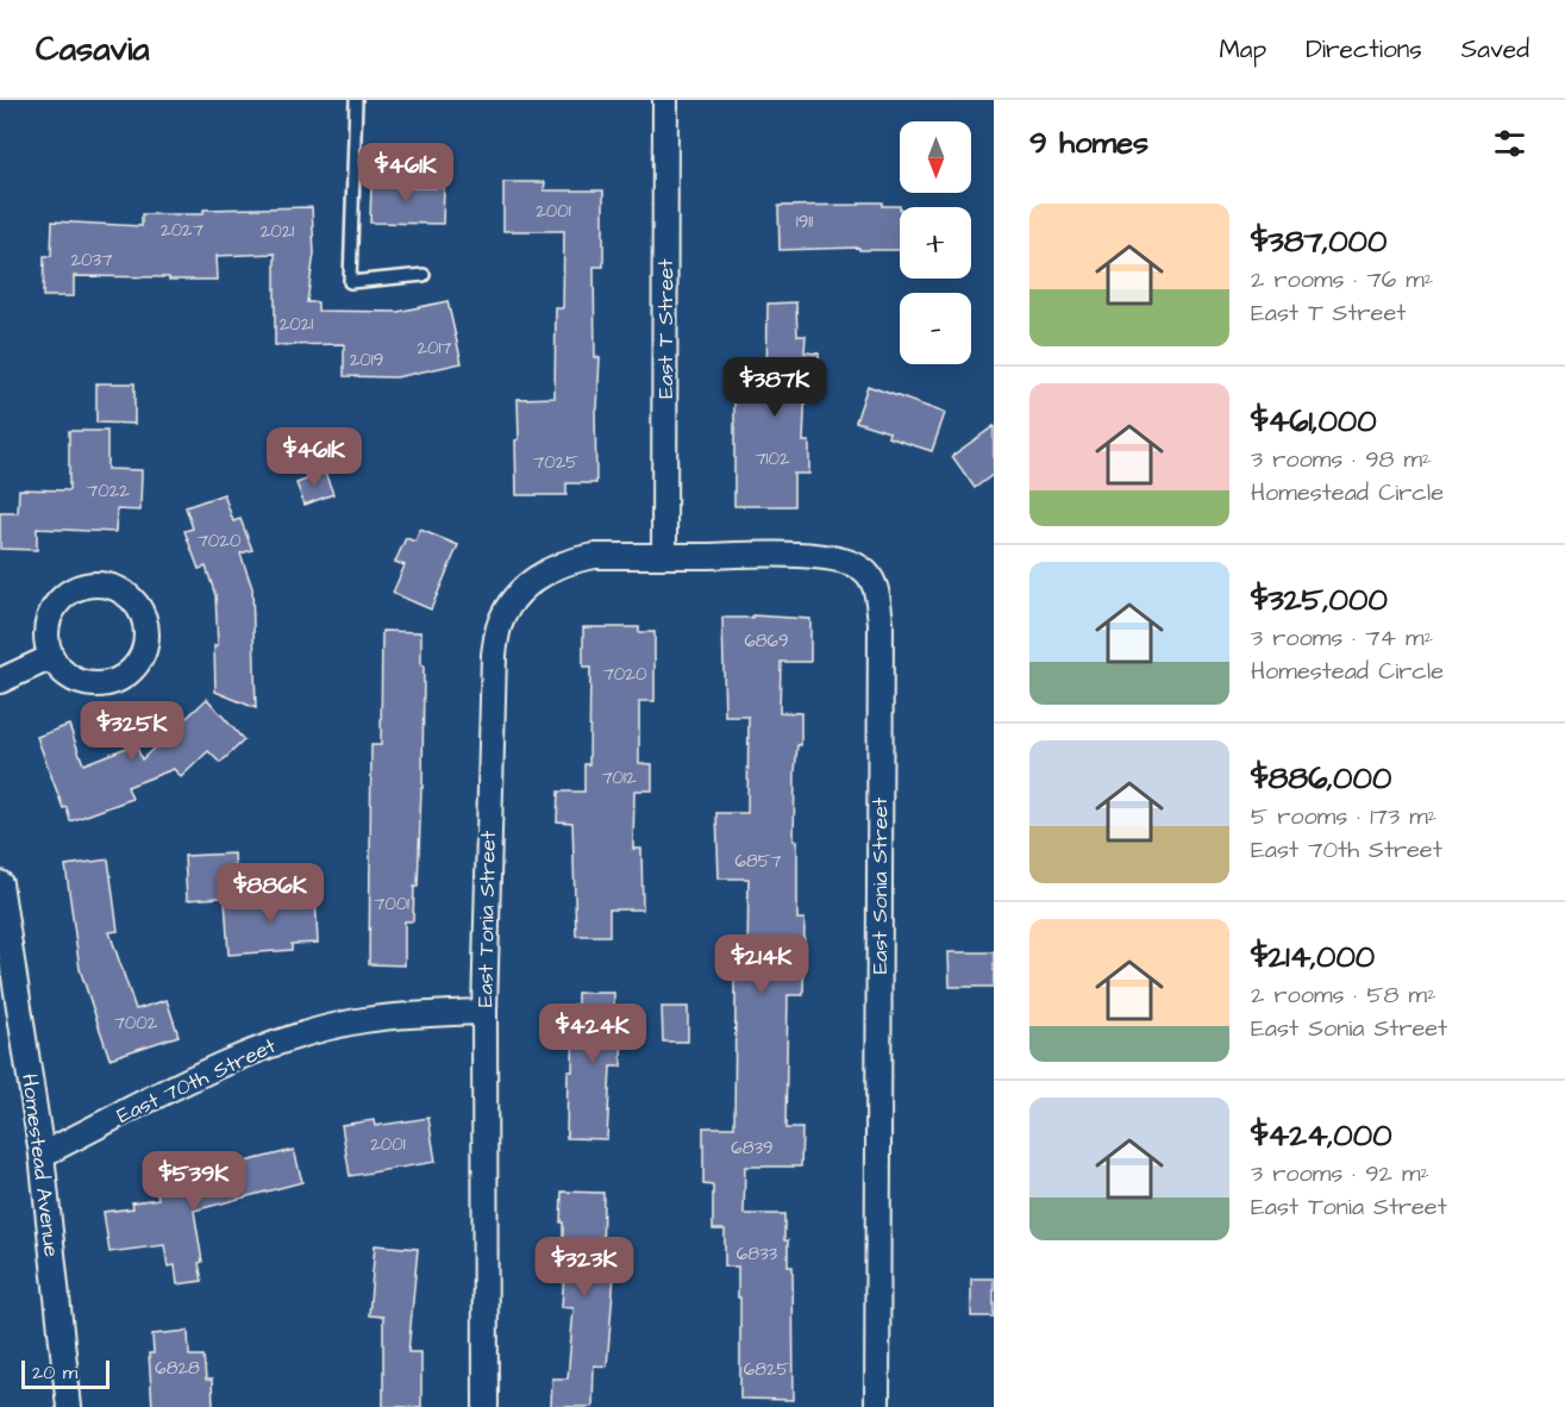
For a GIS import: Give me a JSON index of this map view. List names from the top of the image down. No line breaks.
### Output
{"streets":{"street":["East T Street","East Sonia Street","East Tonia Street","East 70th Street","Homestead Avenue"]},"crossings":[["East T Street","East Sonia Street"],["East T Street","East Tonia Street"],["East Sonia Street","East Tonia Street"],["East Tonia Street","East 70th Street"],["East 70th Street","Homestead Avenue"]],"house_numbers":["2001","1911","2027","2021","2037","2021","2017","2019","7102","7025","7022","7020","6869","7020","7012","6857","7001","7002","2001","6839","6833","6828","6825"],"scale_bar":"20 m","north":"bottom","page":{"header":"Casavia","nav":["Map","Directions","Saved"],"heading":"9 homes","map_buttons":["+","−"],"price":["$461K","$387K","$461K","$325K","$886K","$214K","$424K","$539K","$323K"],"list":[{"name":"$387,000","note":"2 rooms · 76 m² · East T Street"},{"name":"$461,000","note":"3 rooms · 98 m² · Homestead Circle"},{"name":"$325,000","note":"3 rooms · 74 m² · Homestead Circle"},{"name":"$886,000","note":"5 rooms · 173 m² · East 70th Street"},{"name":"$214,000","note":"2 rooms · 58 m² · East Sonia Street"},{"name":"$424,000","note":"3 rooms · 92 m² · East Tonia Street"}],"scale":"20 m"}}
